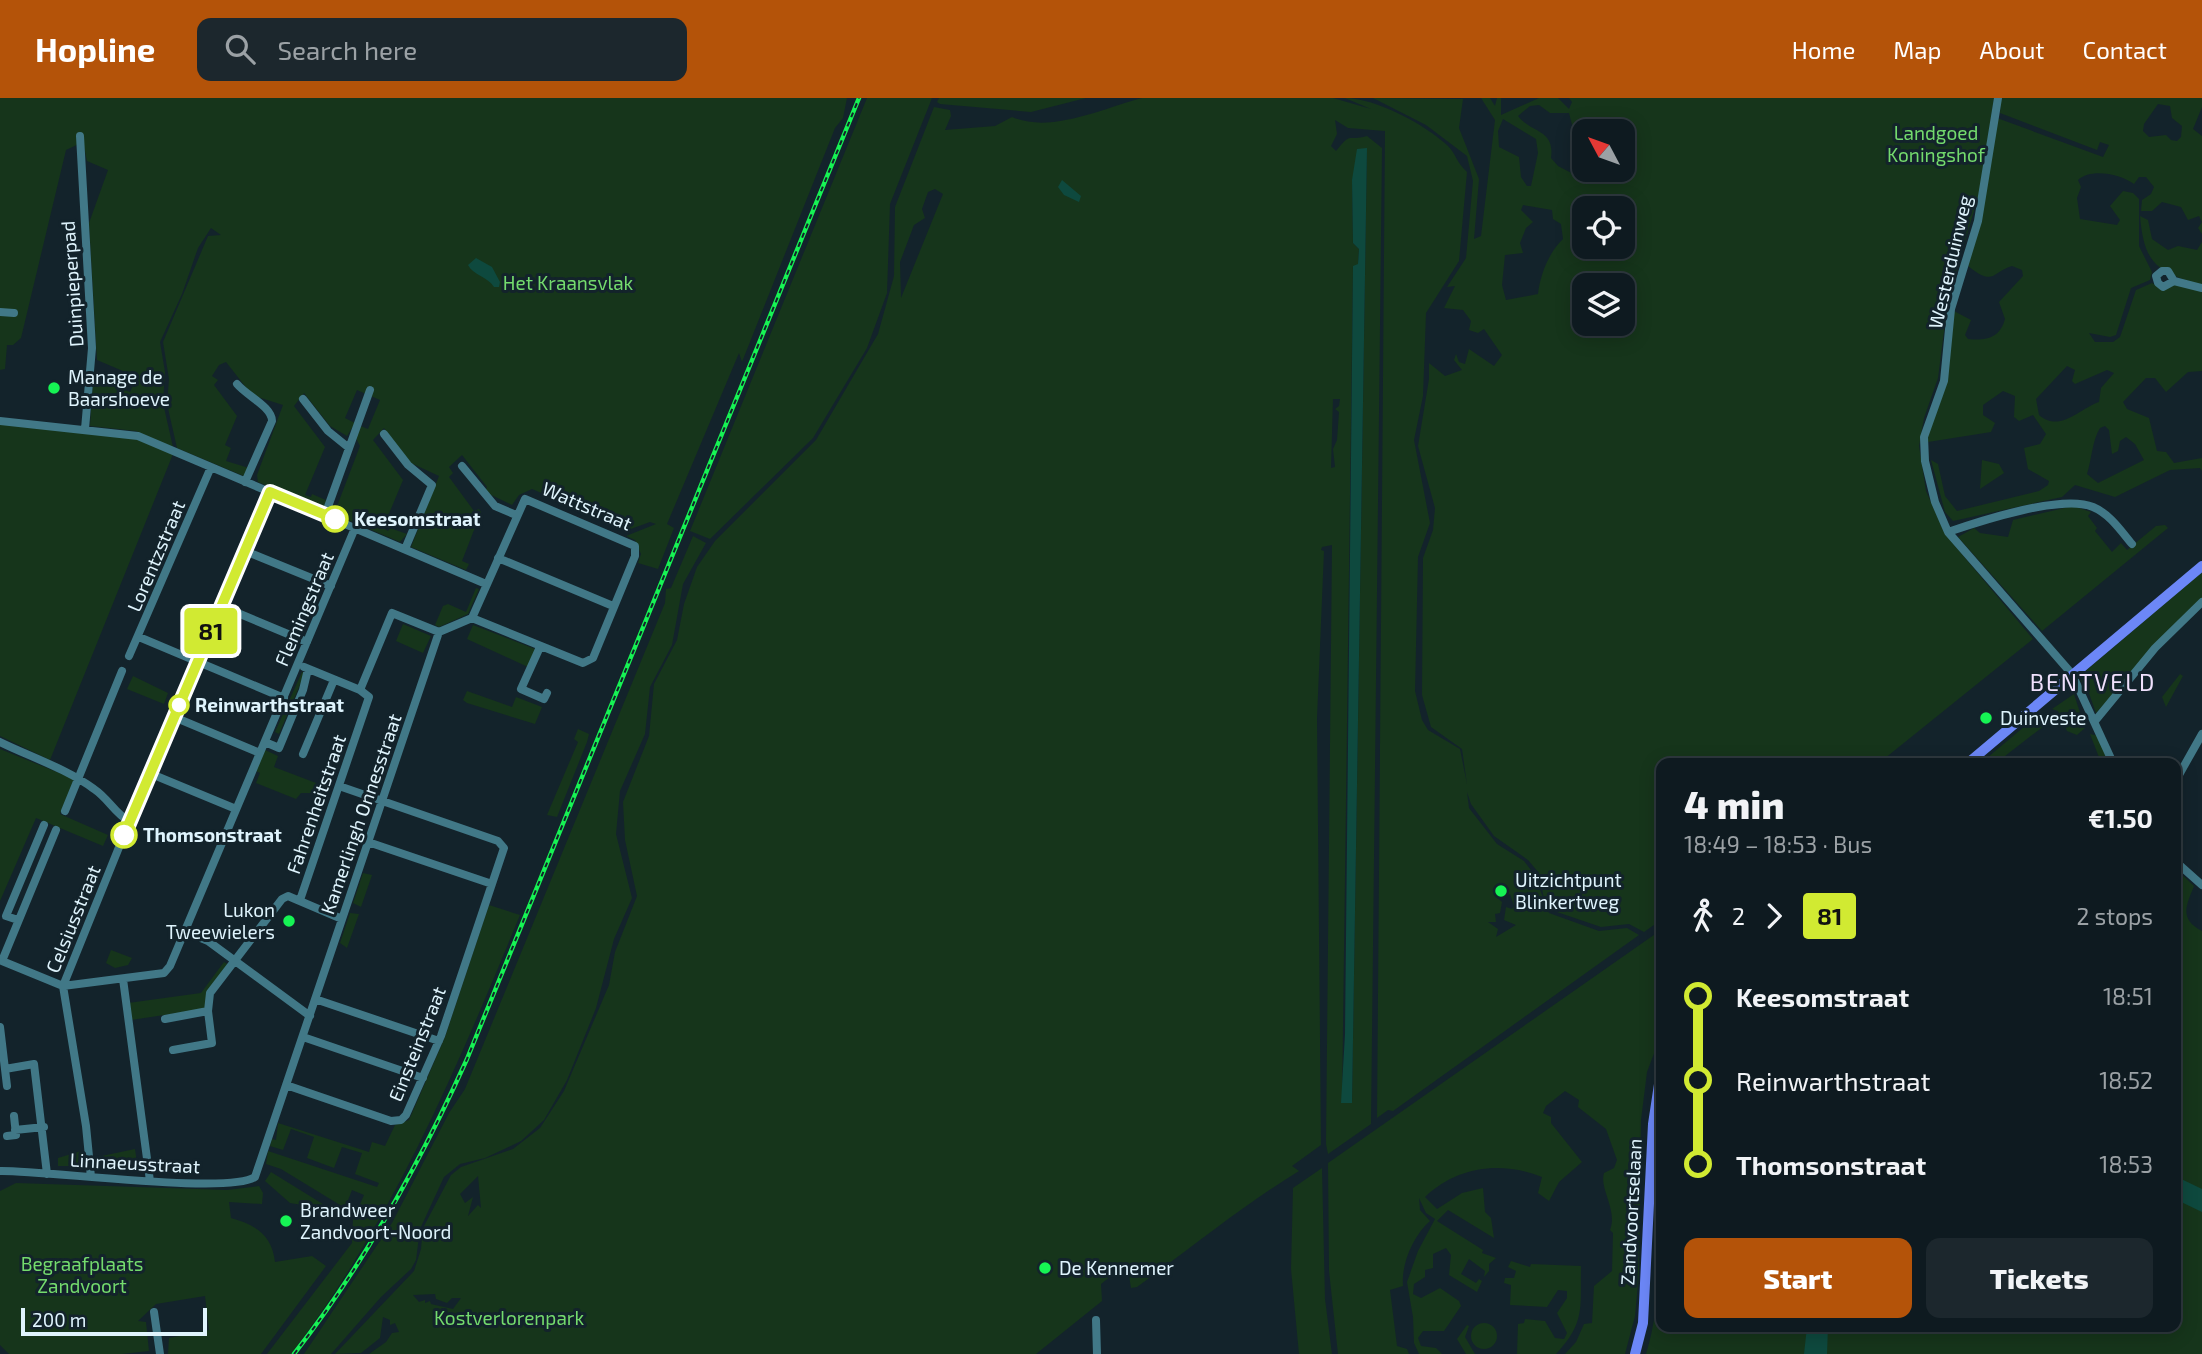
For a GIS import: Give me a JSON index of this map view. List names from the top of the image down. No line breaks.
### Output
{"streets":{"main road":["Zandvoortselaan"],"street":["Westerduinweg","Duinpieperpad","Wattstraat","Lorentzstraat","Flemingstraat","Fahrenheitstraat","Kamerlingh Onnesstraat","Celsiusstraat","Einsteinstraat","Linnaeusstraat"]},"crossings":[["Flemingstraat","Celsiusstraat"],["Fahrenheitstraat","Kamerlingh Onnesstraat"],["Kamerlingh Onnesstraat","Einsteinstraat"],["Kamerlingh Onnesstraat","Linnaeusstraat"],["Celsiusstraat","Linnaeusstraat"]],"districts":["BENTVELD"],"parks":["Landgoed Koningshof","Het Kraansvlak","Begraafplaats Zandvoort","Kostverlorenpark"],"places":["Manage de Baarshoeve","Keesomstraat","Reinwarthstraat","Duinveste","Thomsonstraat","Uitzichtpunt Blinkertweg","Lukon Tweewielers","Brandweer Zandvoort-Noord","De Kennemer"],"lines":["bus line 81"],"scale_bar":"200 m","north":"top left","page":{"header":"Hopline","search":"Search here","nav":["Home","Map","About","Contact"],"on_map":"81","heading":["4 min","18:49 – 18:53 · Bus","€1.50"],"legs":["2","81","2 stops"],"list":[{"name":"Keesomstraat","value":"18:51"},{"name":"Reinwarthstraat","value":"18:52"},{"name":"Thomsonstraat","value":"18:53"}],"buttons":["Start","Tickets"],"scale":"200 m"}}
